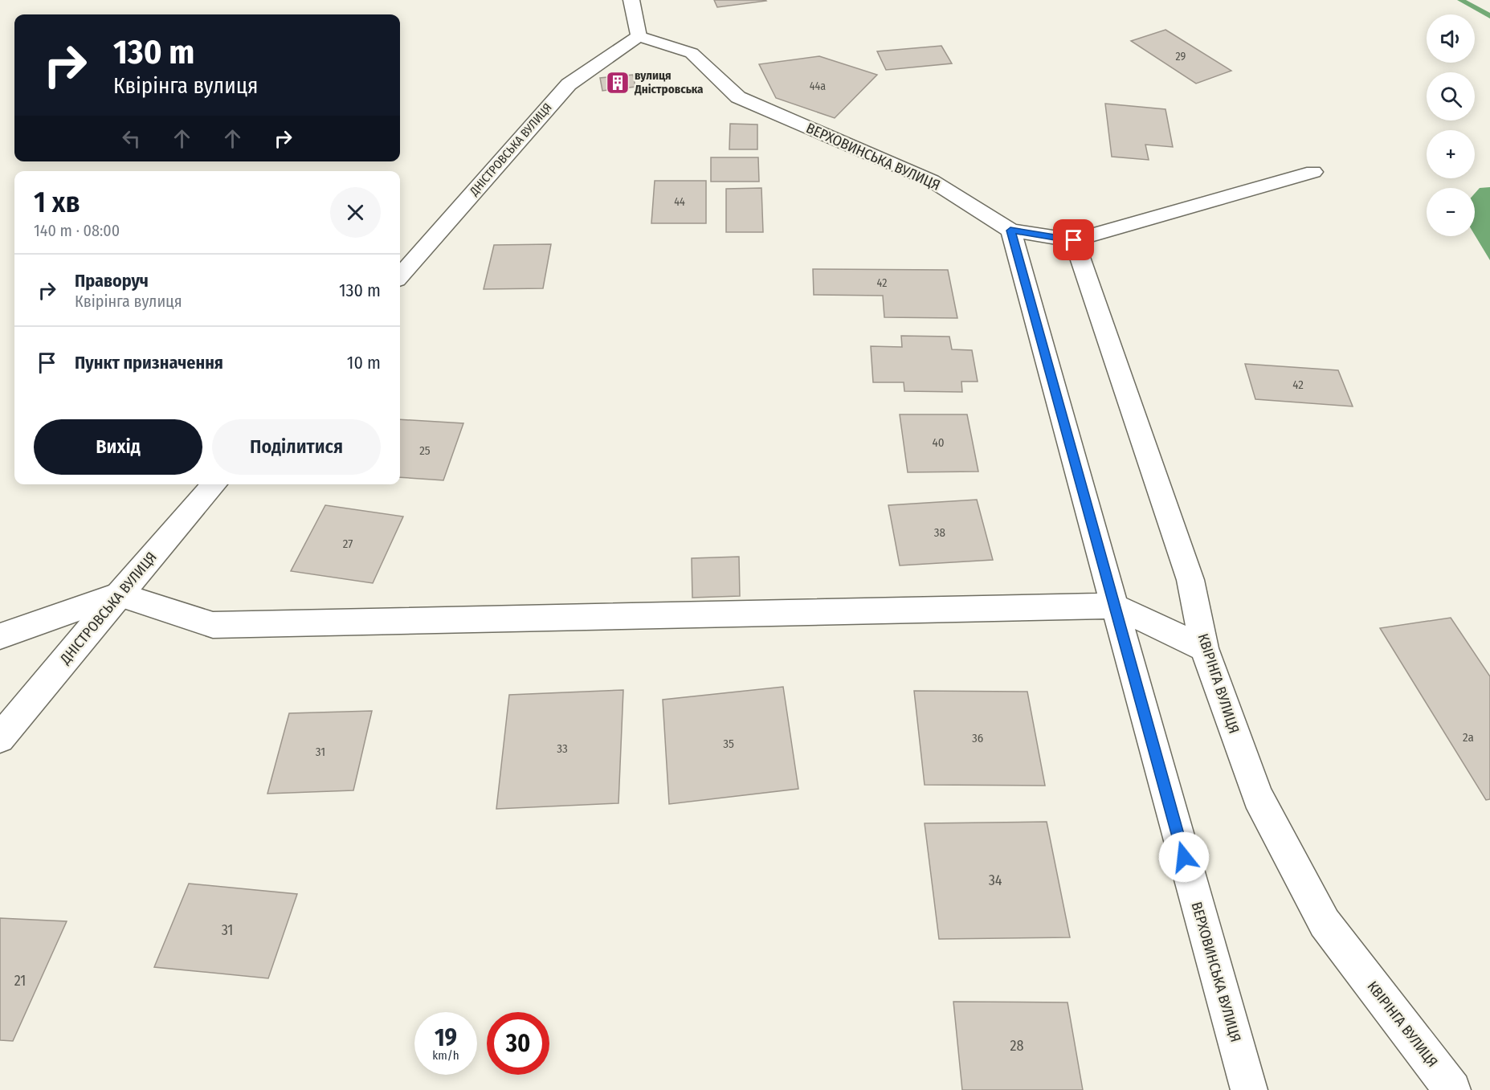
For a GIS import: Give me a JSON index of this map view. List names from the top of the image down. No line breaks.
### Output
{"streets":{"street":["ДНІСТРОВСЬКА ВУЛИЦЯ","ВЕРХОВИНСЬКА ВУЛИЦЯ","КВІРІНГА ВУЛИЦЯ"]},"crossings":[["ДНІСТРОВСЬКА ВУЛИЦЯ","ВЕРХОВИНСЬКА ВУЛИЦЯ"]],"places":{"building":["вулиця Дністровська"]},"house_numbers":["29","44а","44","42","42","40","25","38","27","2а","36","35","33","31","34","31","21","28"],"page":{"map_buttons":["+","−"],"turn":["130 m","Квірінга вулиця"],"heading":["1 хв","140 m · 08:00"],"list":[{"name":"Праворуч","note":"Квірінга вулиця","value":"130 m"},{"name":"Пункт призначення","value":"10 m"}],"buttons":["Вихід","Поділитися"],"speed":"19 km/h","limit":"30"}}
